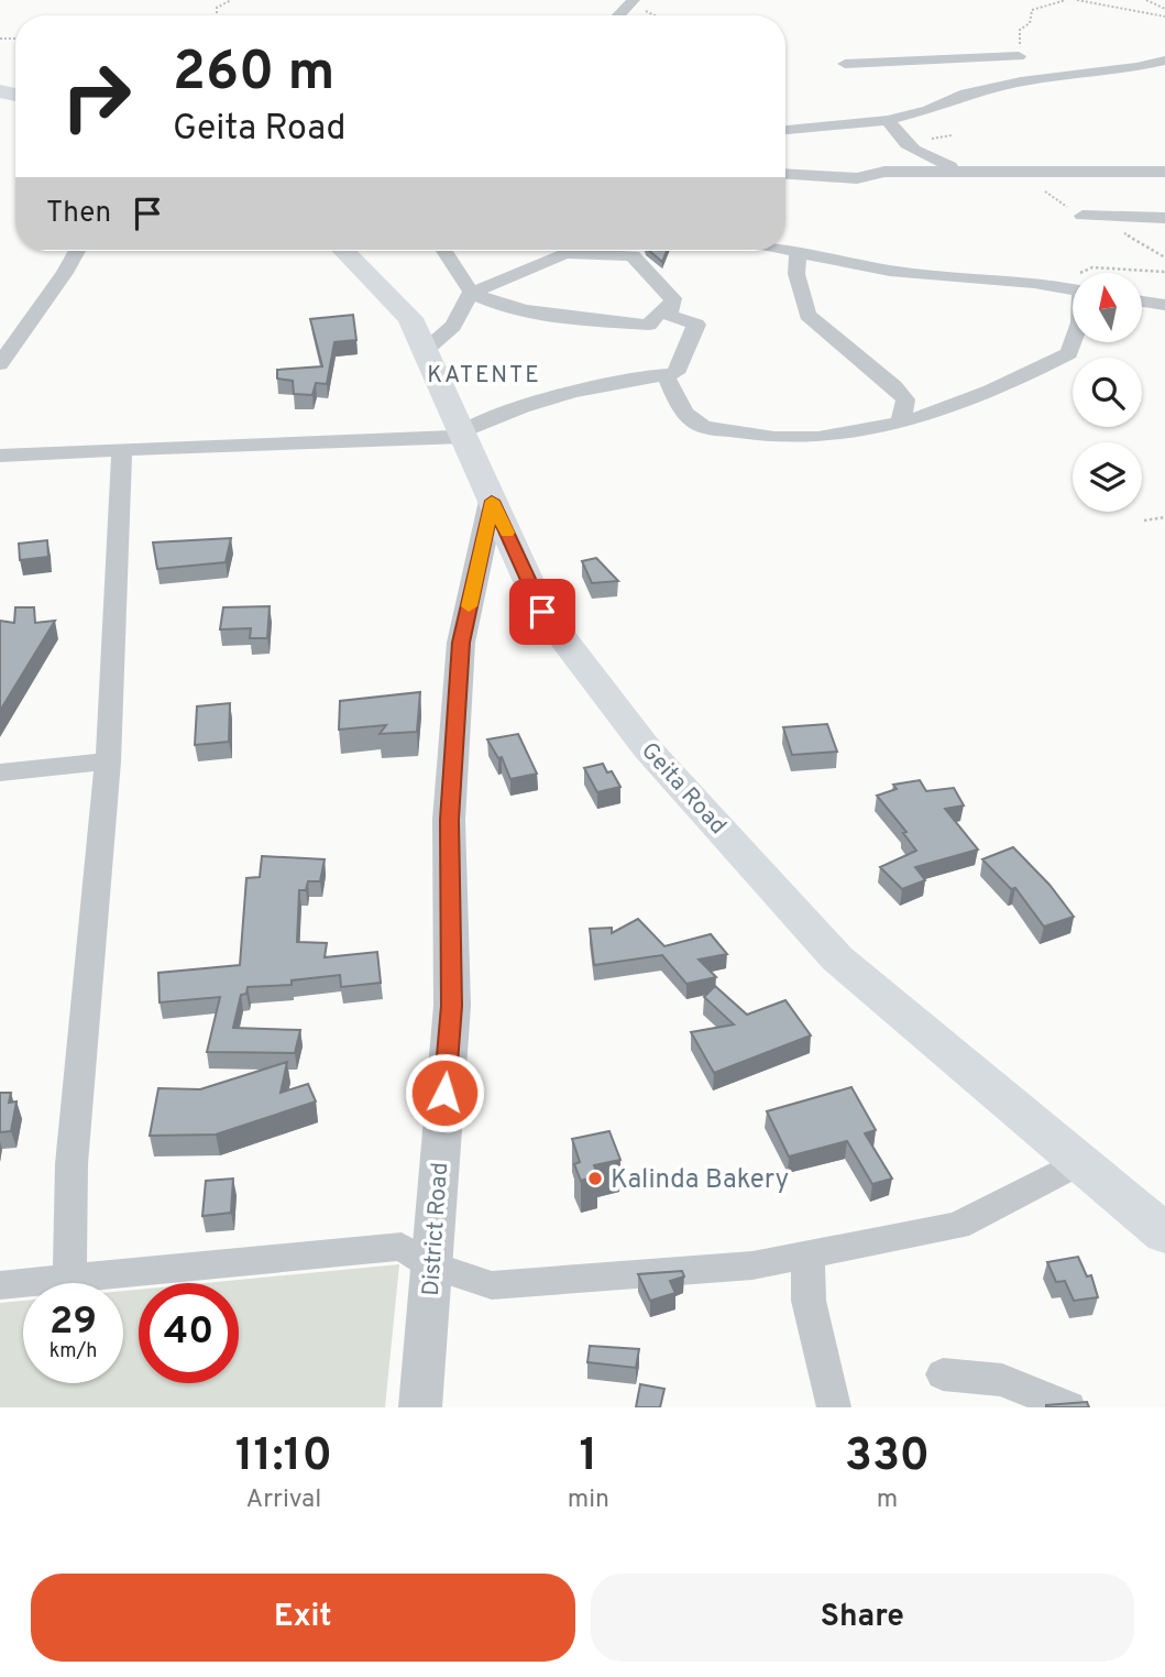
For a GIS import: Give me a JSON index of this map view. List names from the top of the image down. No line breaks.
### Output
{"streets":{"main road":["Geita Road"],"street":["District Road"]},"crossings":[["Geita Road","District Road"]],"districts":["KATENTE"],"places":["Kalinda Bakery"],"north":"top","page":{"turn":["260 m","Geita Road"],"then":"Then","speed":"29 km/h","limit":"40","eta":["11:10","Arrival","1","min","330","m"],"buttons":["Exit","Share"]}}
